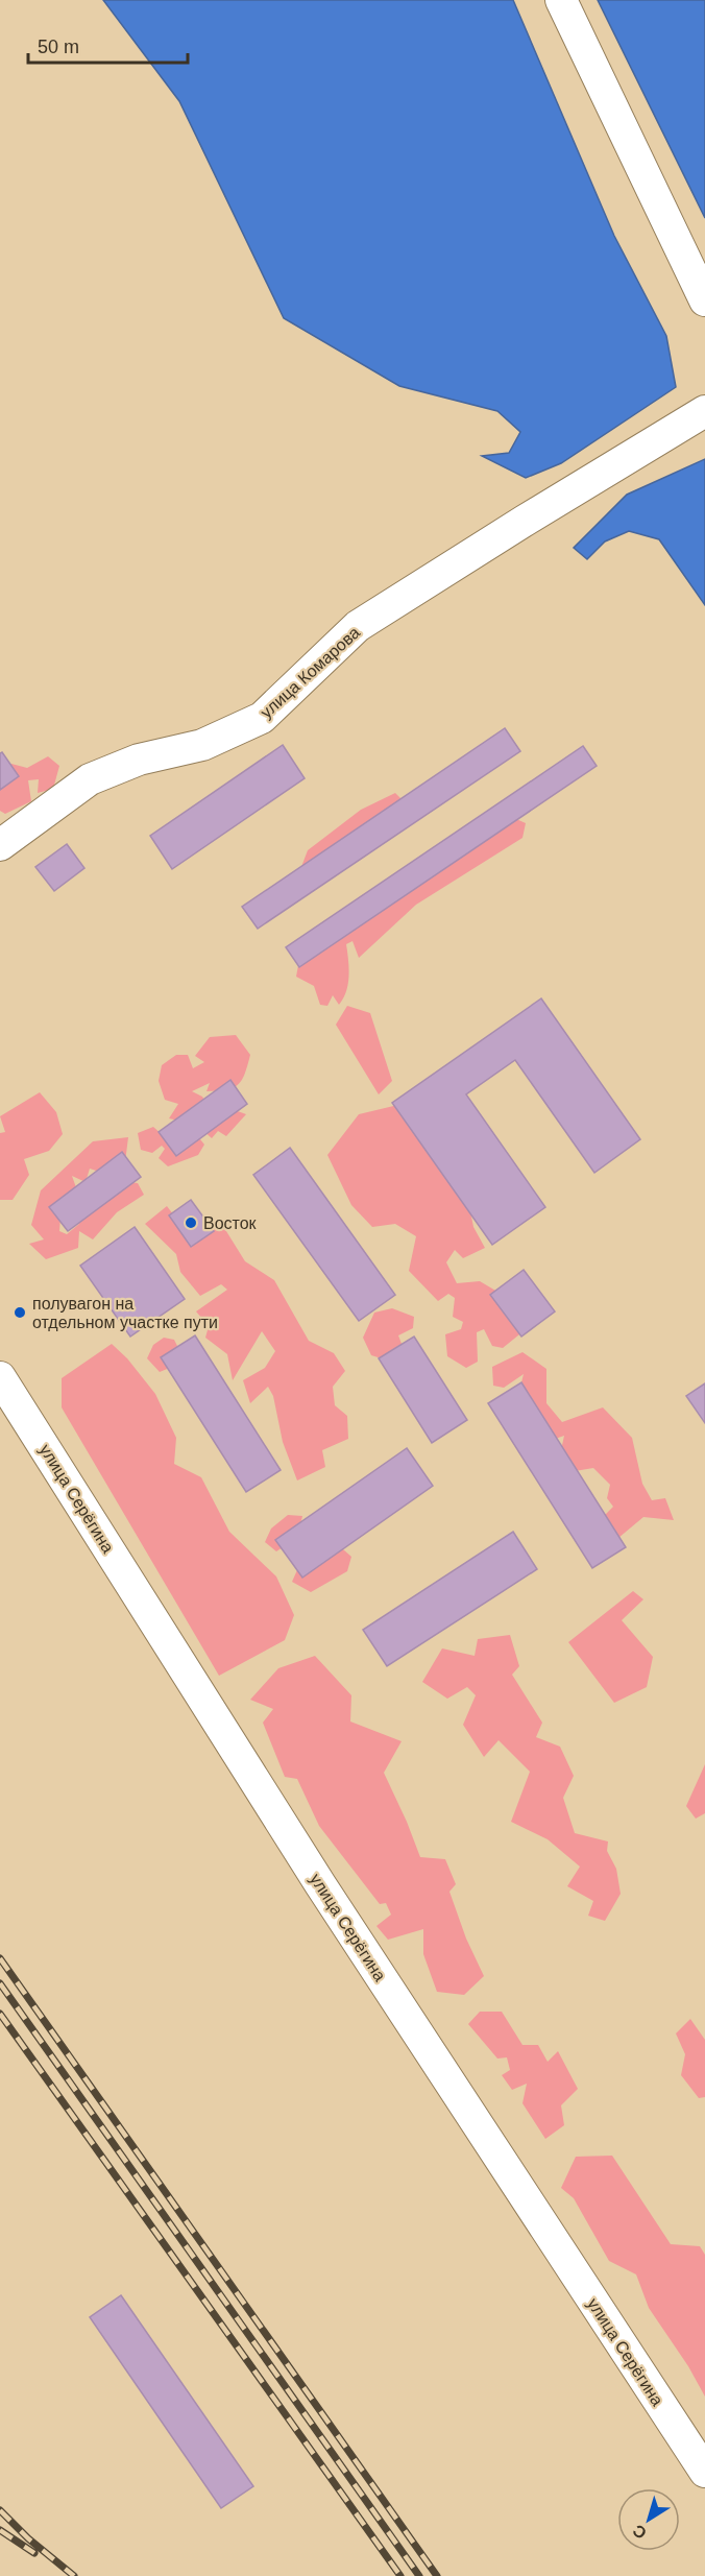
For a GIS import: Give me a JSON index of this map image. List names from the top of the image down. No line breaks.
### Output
{"streets":{"street":["улица Комарова","улица Серёгина"]},"places":["Восток","полувагон на отдельном участке пути"],"scale_bar":"50 m","north":"bottom left"}
